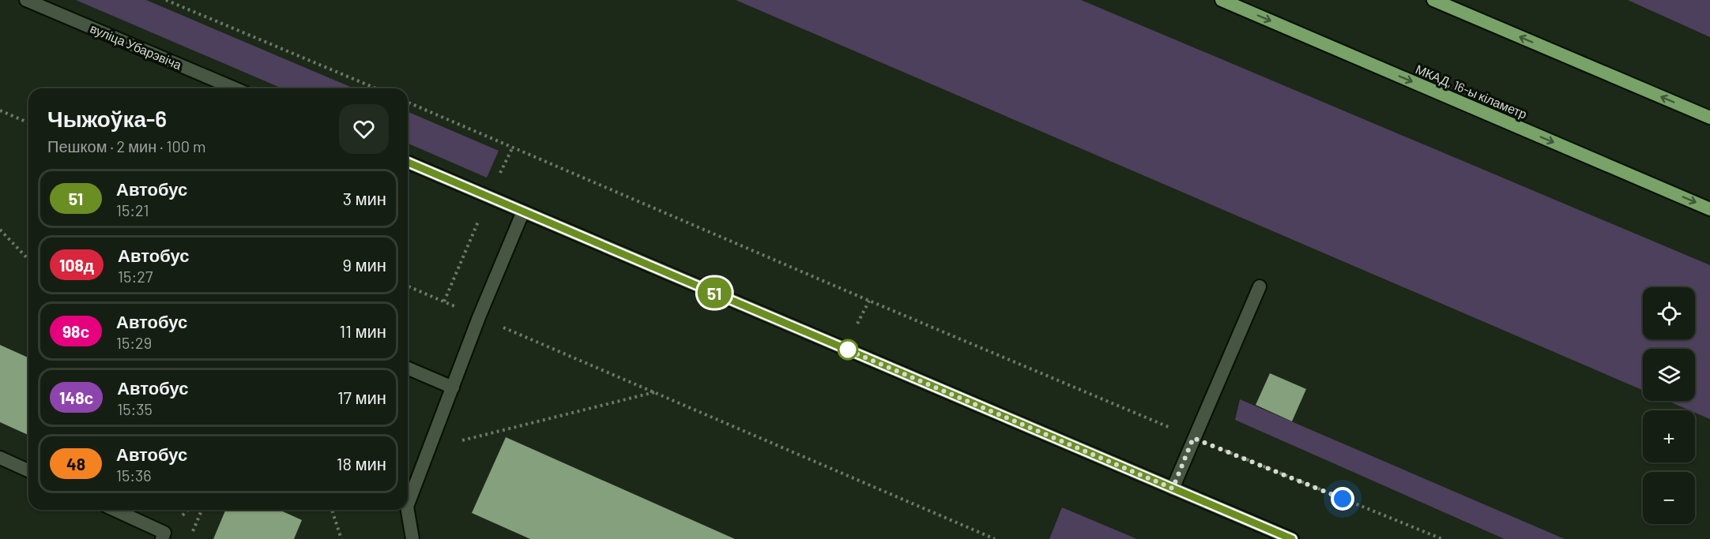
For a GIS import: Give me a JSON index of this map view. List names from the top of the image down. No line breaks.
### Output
{"streets":{"highway":["МКАД, 16-ы кіламетр"],"main road":["вуліца Убарэвіча"]},"lines":["bus line 51"],"page":{"on_map":"51","heading":["Чыжоўка-6","Пешком · 2 мин · 100 m"],"list":[{"mark":"51","name":"Автобус","note":"15:21","value":"3 мин"},{"mark":"108д","name":"Автобус","note":"15:27","value":"9 мин"},{"mark":"98с","name":"Автобус","note":"15:29","value":"11 мин"},{"mark":"148с","name":"Автобус","note":"15:35","value":"17 мин"},{"mark":"48","name":"Автобус","note":"15:36","value":"18 мин"}],"map_buttons":["+","−"]}}
